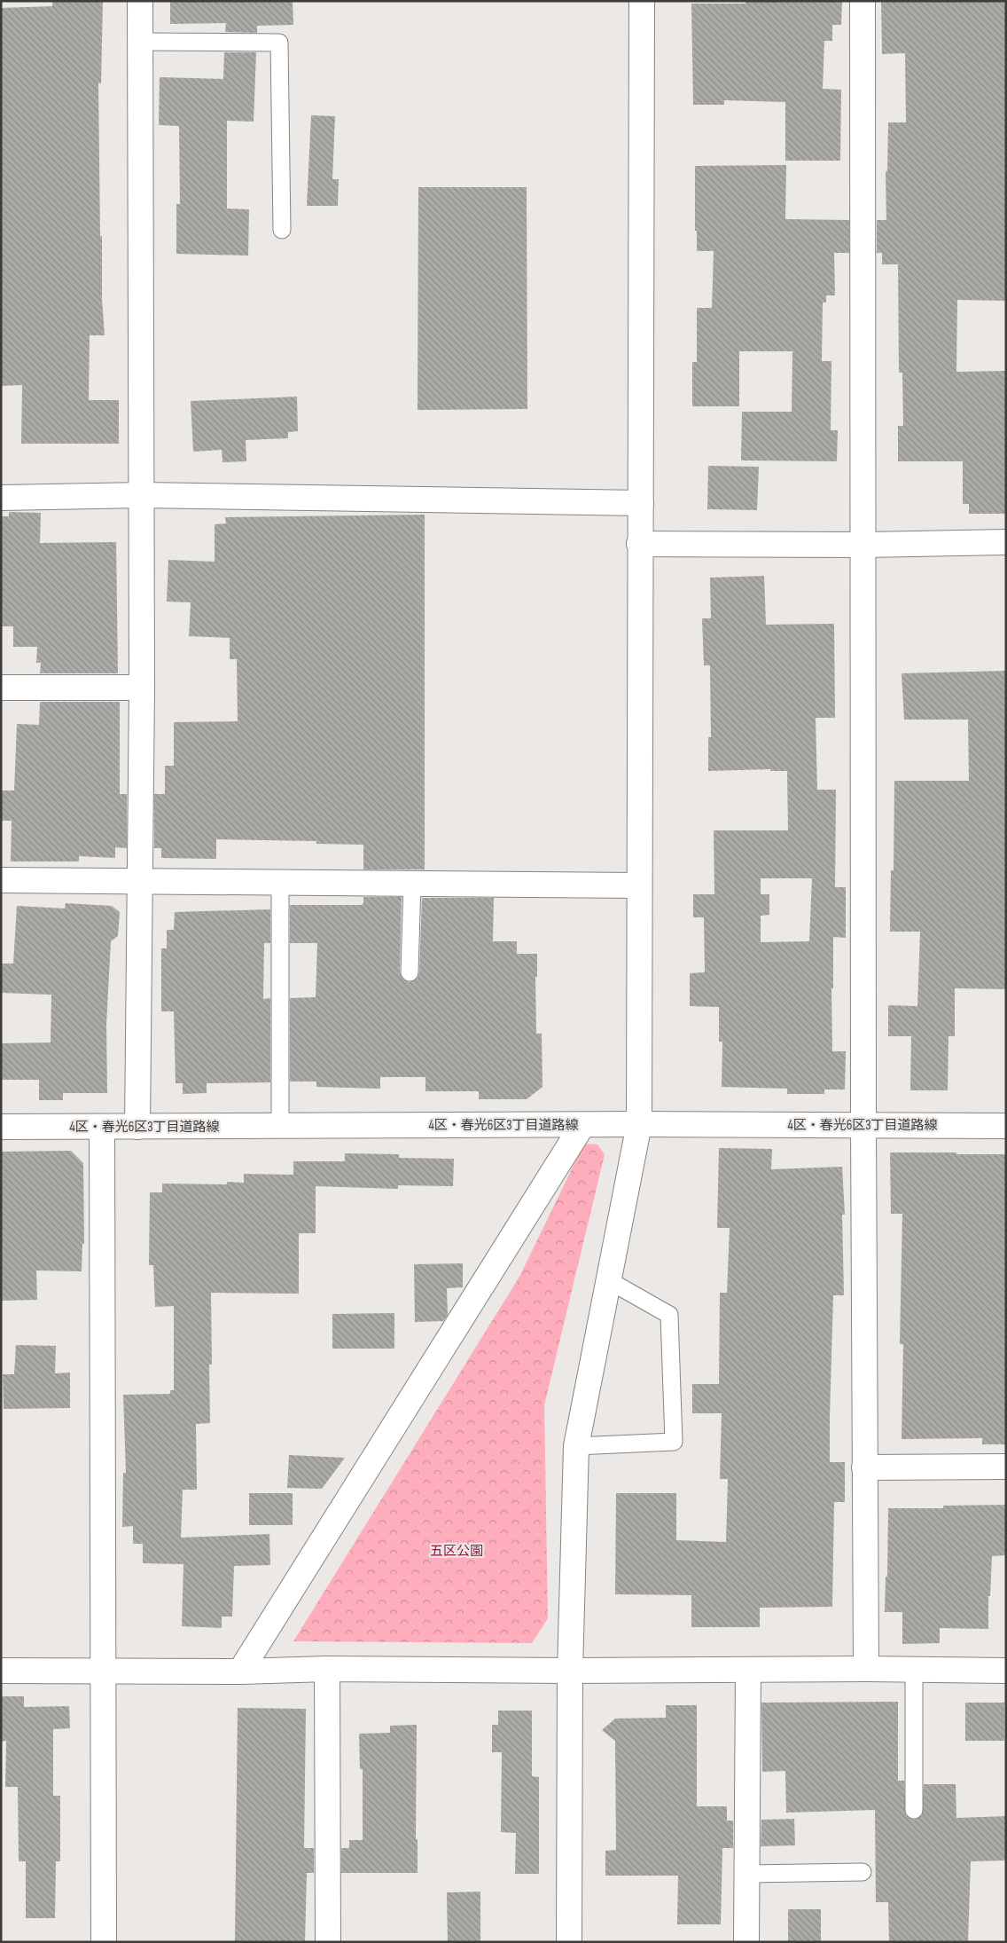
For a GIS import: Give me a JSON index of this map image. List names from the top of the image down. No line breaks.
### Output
{"streets":{"street":["4区・春光6区3丁目道路線"]},"parks":["五区公園"]}
